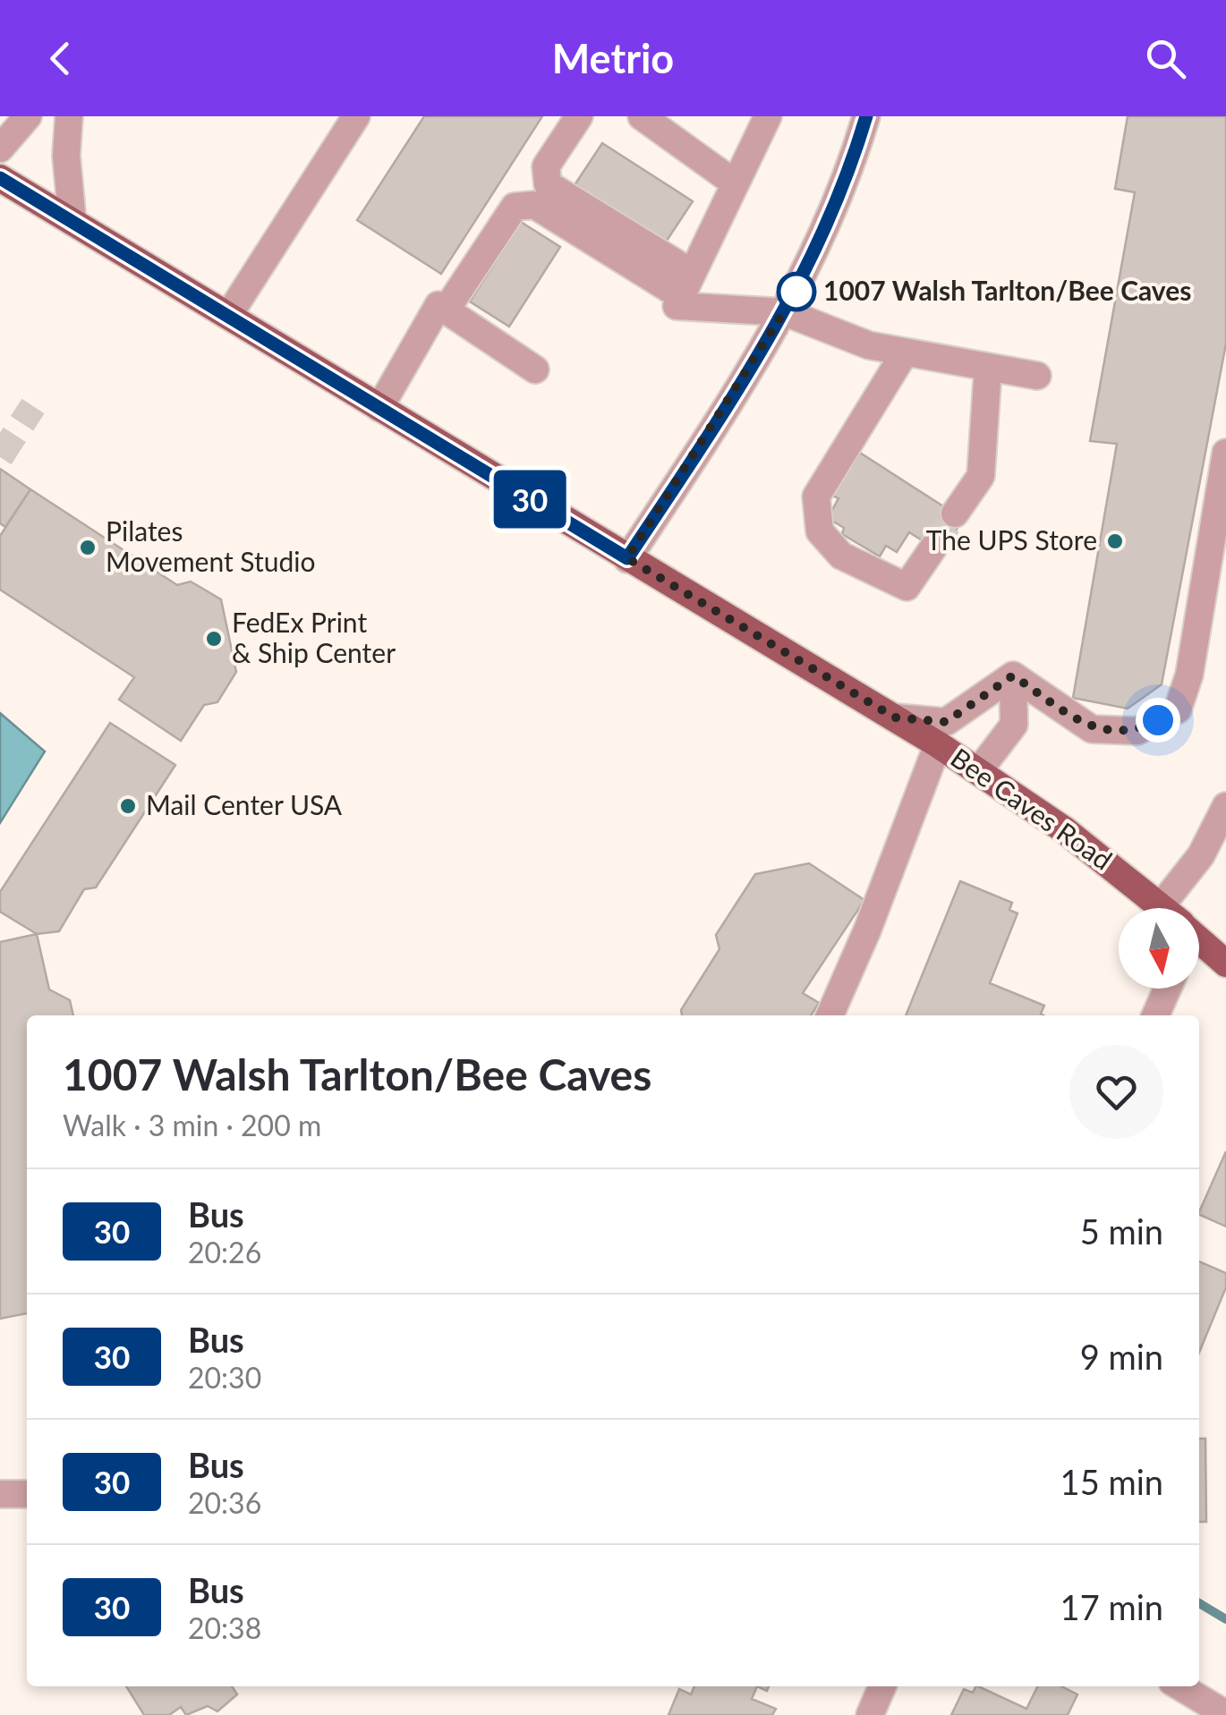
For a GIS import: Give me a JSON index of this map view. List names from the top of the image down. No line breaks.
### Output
{"streets":{"main road":["Bee Caves Road"]},"places":["1007 Walsh Tarlton/Bee Caves","The UPS Store","Pilates Movement Studio","FedEx Print & Ship Center","Mail Center USA"],"lines":["bus line 30"],"north":"bottom","page":{"header":"Metrio","on_map":"30","heading":["1007 Walsh Tarlton/Bee Caves","Walk · 3 min · 200 m"],"list":[{"mark":"30","name":"Bus","note":"20:26","value":"5 min"},{"mark":"30","name":"Bus","note":"20:30","value":"9 min"},{"mark":"30","name":"Bus","note":"20:36","value":"15 min"},{"mark":"30","name":"Bus","note":"20:38","value":"17 min"}]}}
